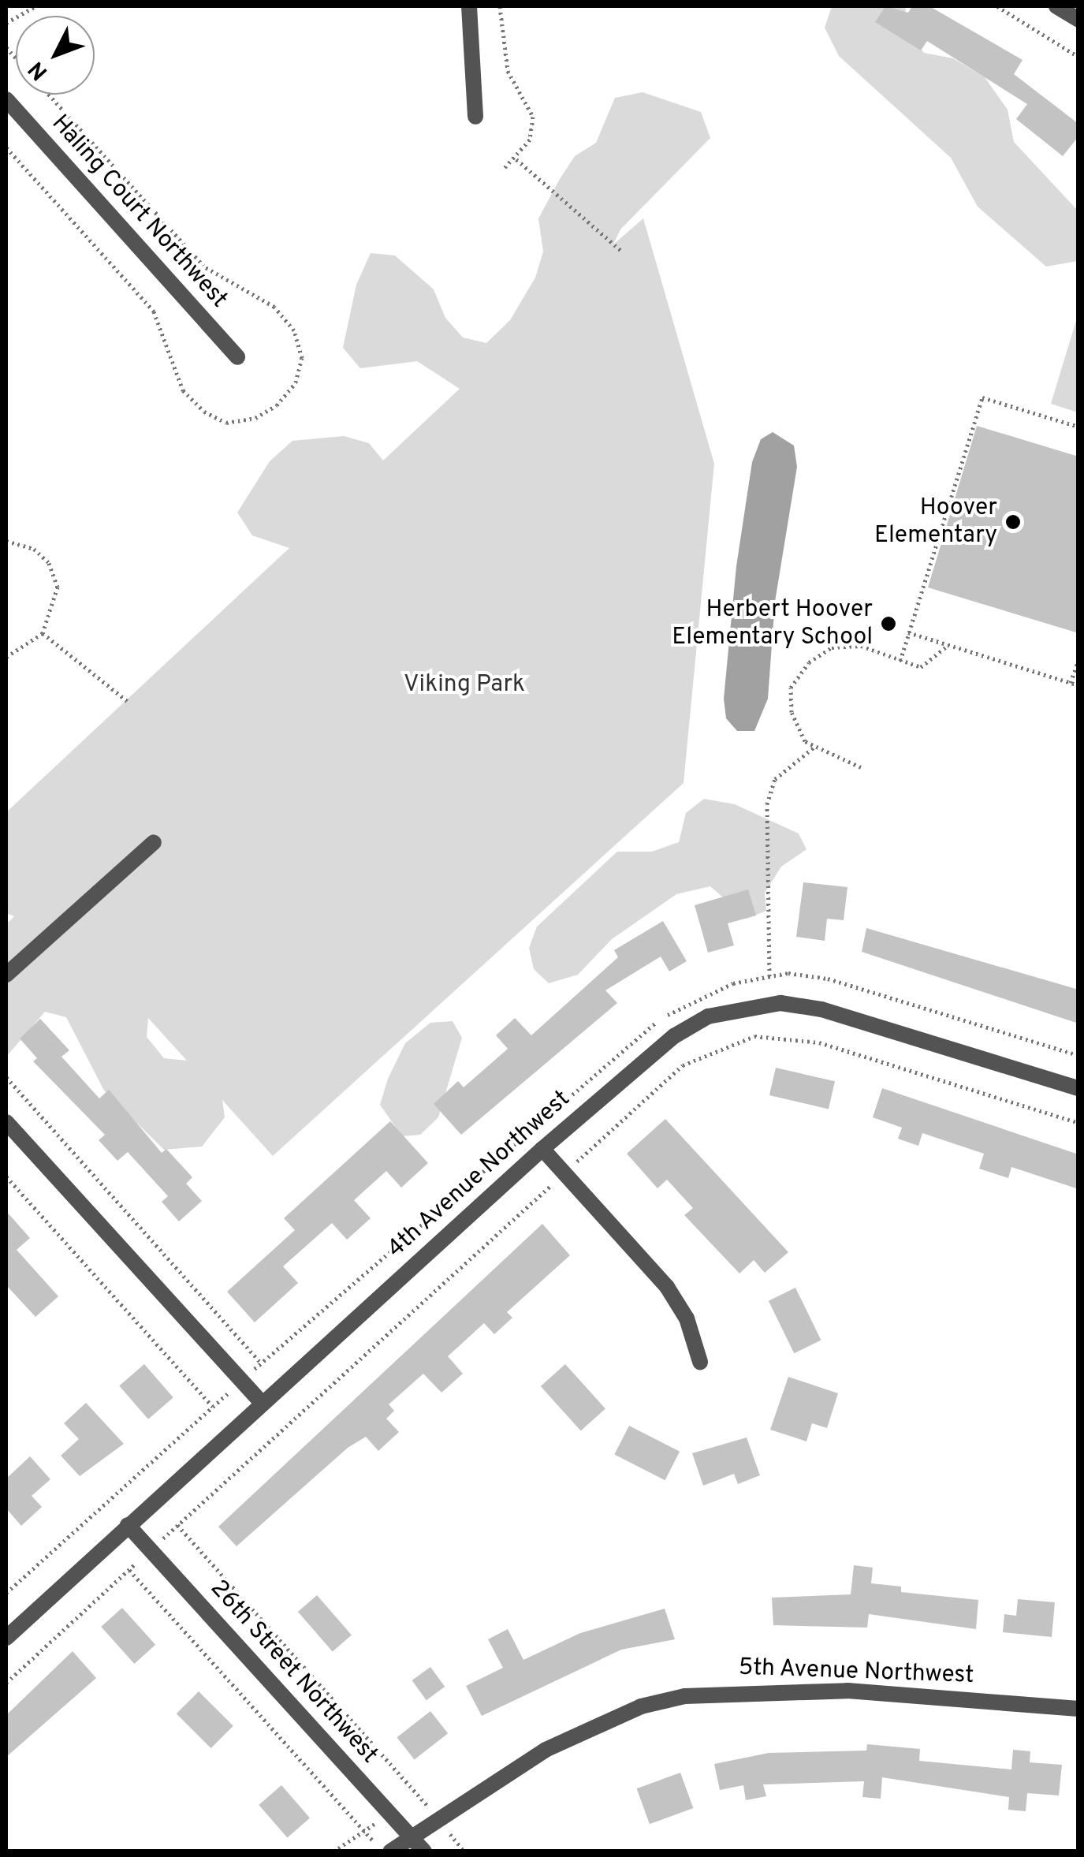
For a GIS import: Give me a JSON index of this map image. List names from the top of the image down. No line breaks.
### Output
{"streets":{"street":["Haling Court Northwest","4th Avenue Northwest","26th Street Northwest","5th Avenue Northwest"]},"crossings":[["4th Avenue Northwest","26th Street Northwest"],["26th Street Northwest","5th Avenue Northwest"]],"parks":["Viking Park"],"places":["Hoover Elementary","Herbert Hoover Elementary School"],"north":"bottom left"}
